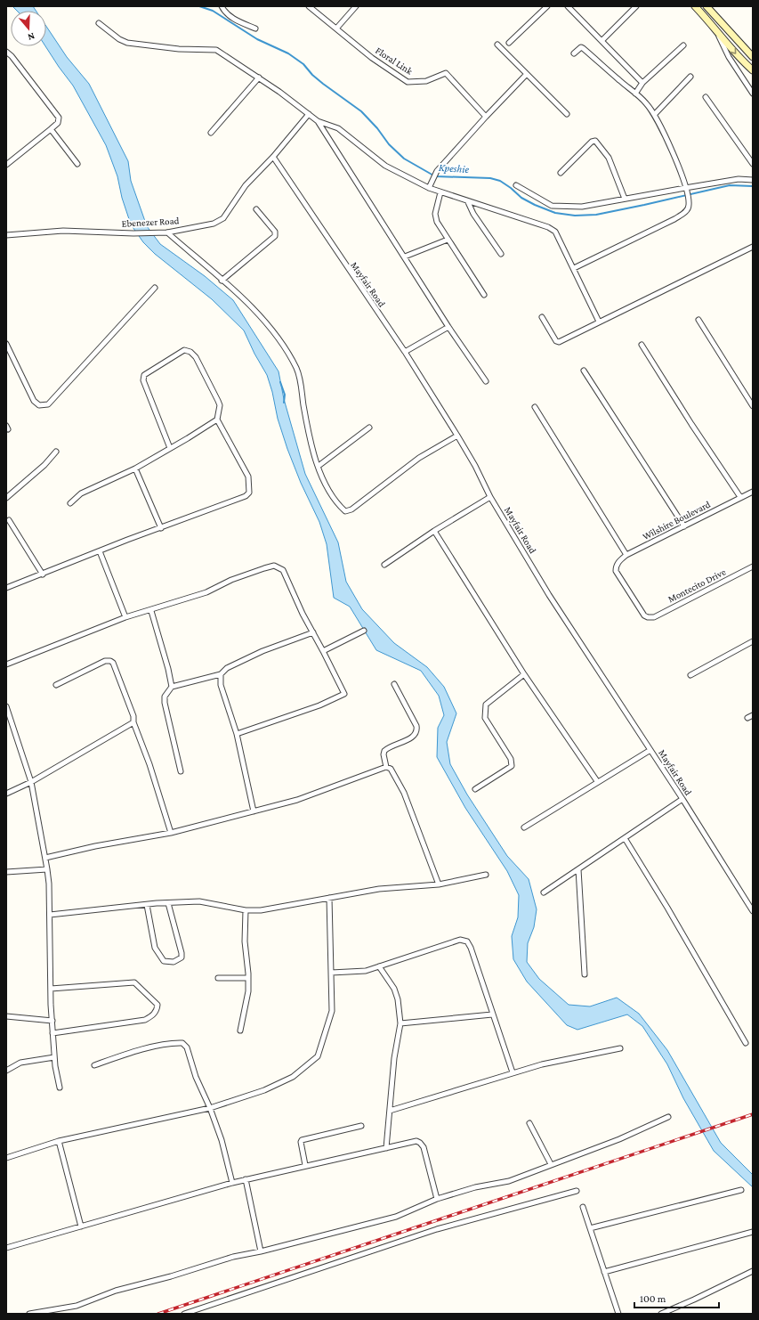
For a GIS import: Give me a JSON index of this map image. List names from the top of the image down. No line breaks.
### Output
{"streets":{"street":["Floral Link","Ebenezer Road","Mayfair Road","Wilshire Boulevard","Montecito Drive"]},"crossings":[["Ebenezer Road","Mayfair Road"],["Wilshire Boulevard","Montecito Drive"]],"water":["Kpeshie"],"scale_bar":"100 m","north":"bottom"}
